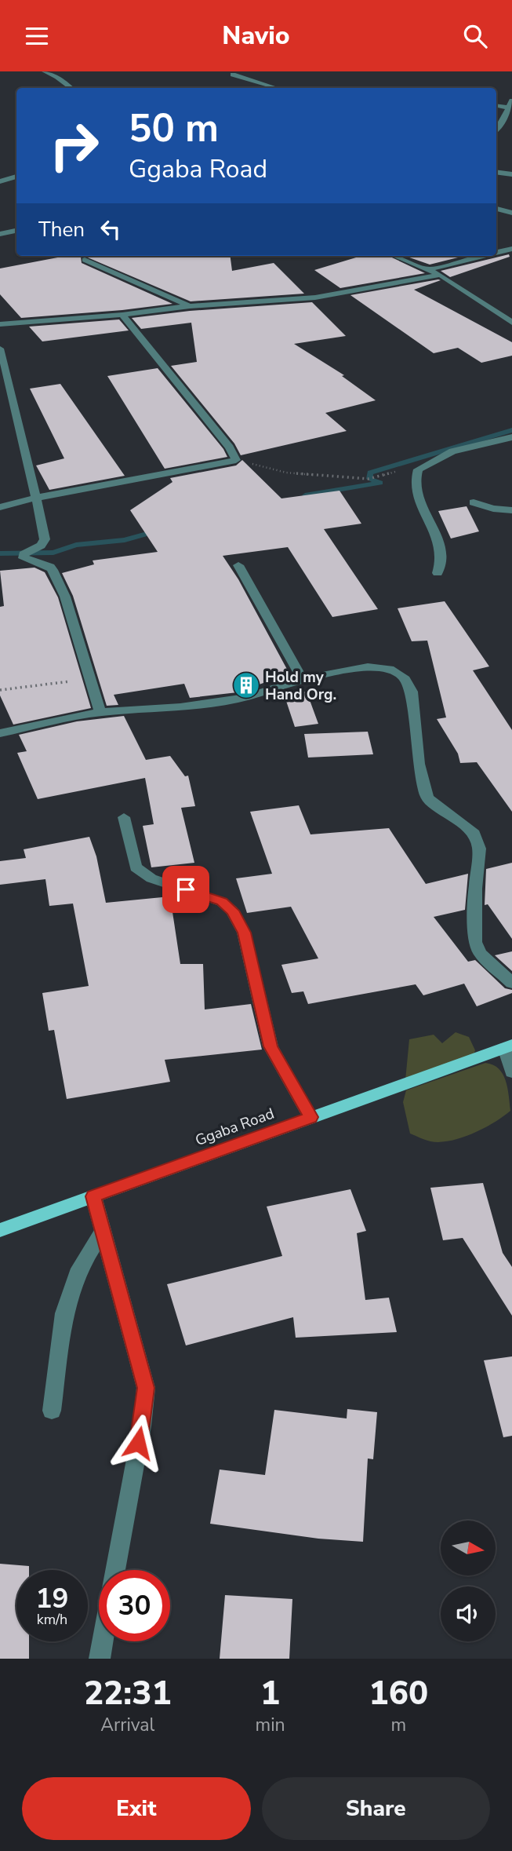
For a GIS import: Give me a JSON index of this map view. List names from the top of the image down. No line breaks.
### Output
{"streets":{"main road":["Ggaba Road"]},"places":{"building":["Hold my Hand Org."]},"north":"right","page":{"header":"Navio","turn":["50 m","Ggaba Road"],"then":"Then","speed":"19 km/h","limit":"30","eta":["22:31","Arrival","1","min","160","m"],"buttons":["Exit","Share"]}}
